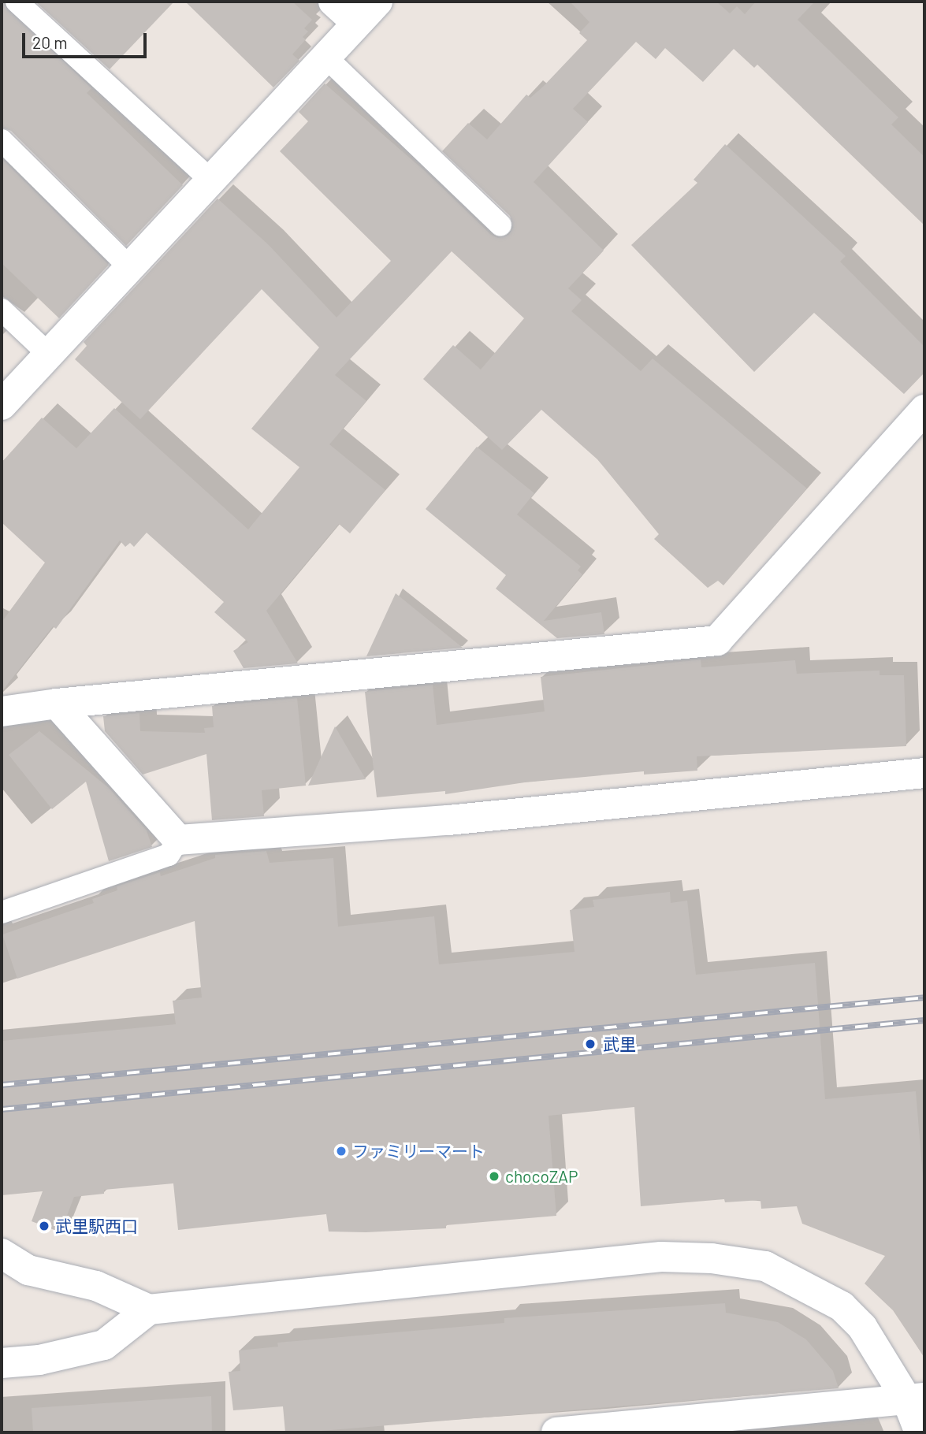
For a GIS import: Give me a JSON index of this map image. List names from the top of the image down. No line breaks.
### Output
{"places":["武里","ファミリーマート","chocoZAP","武里駅西口"],"scale_bar":"20 m"}
